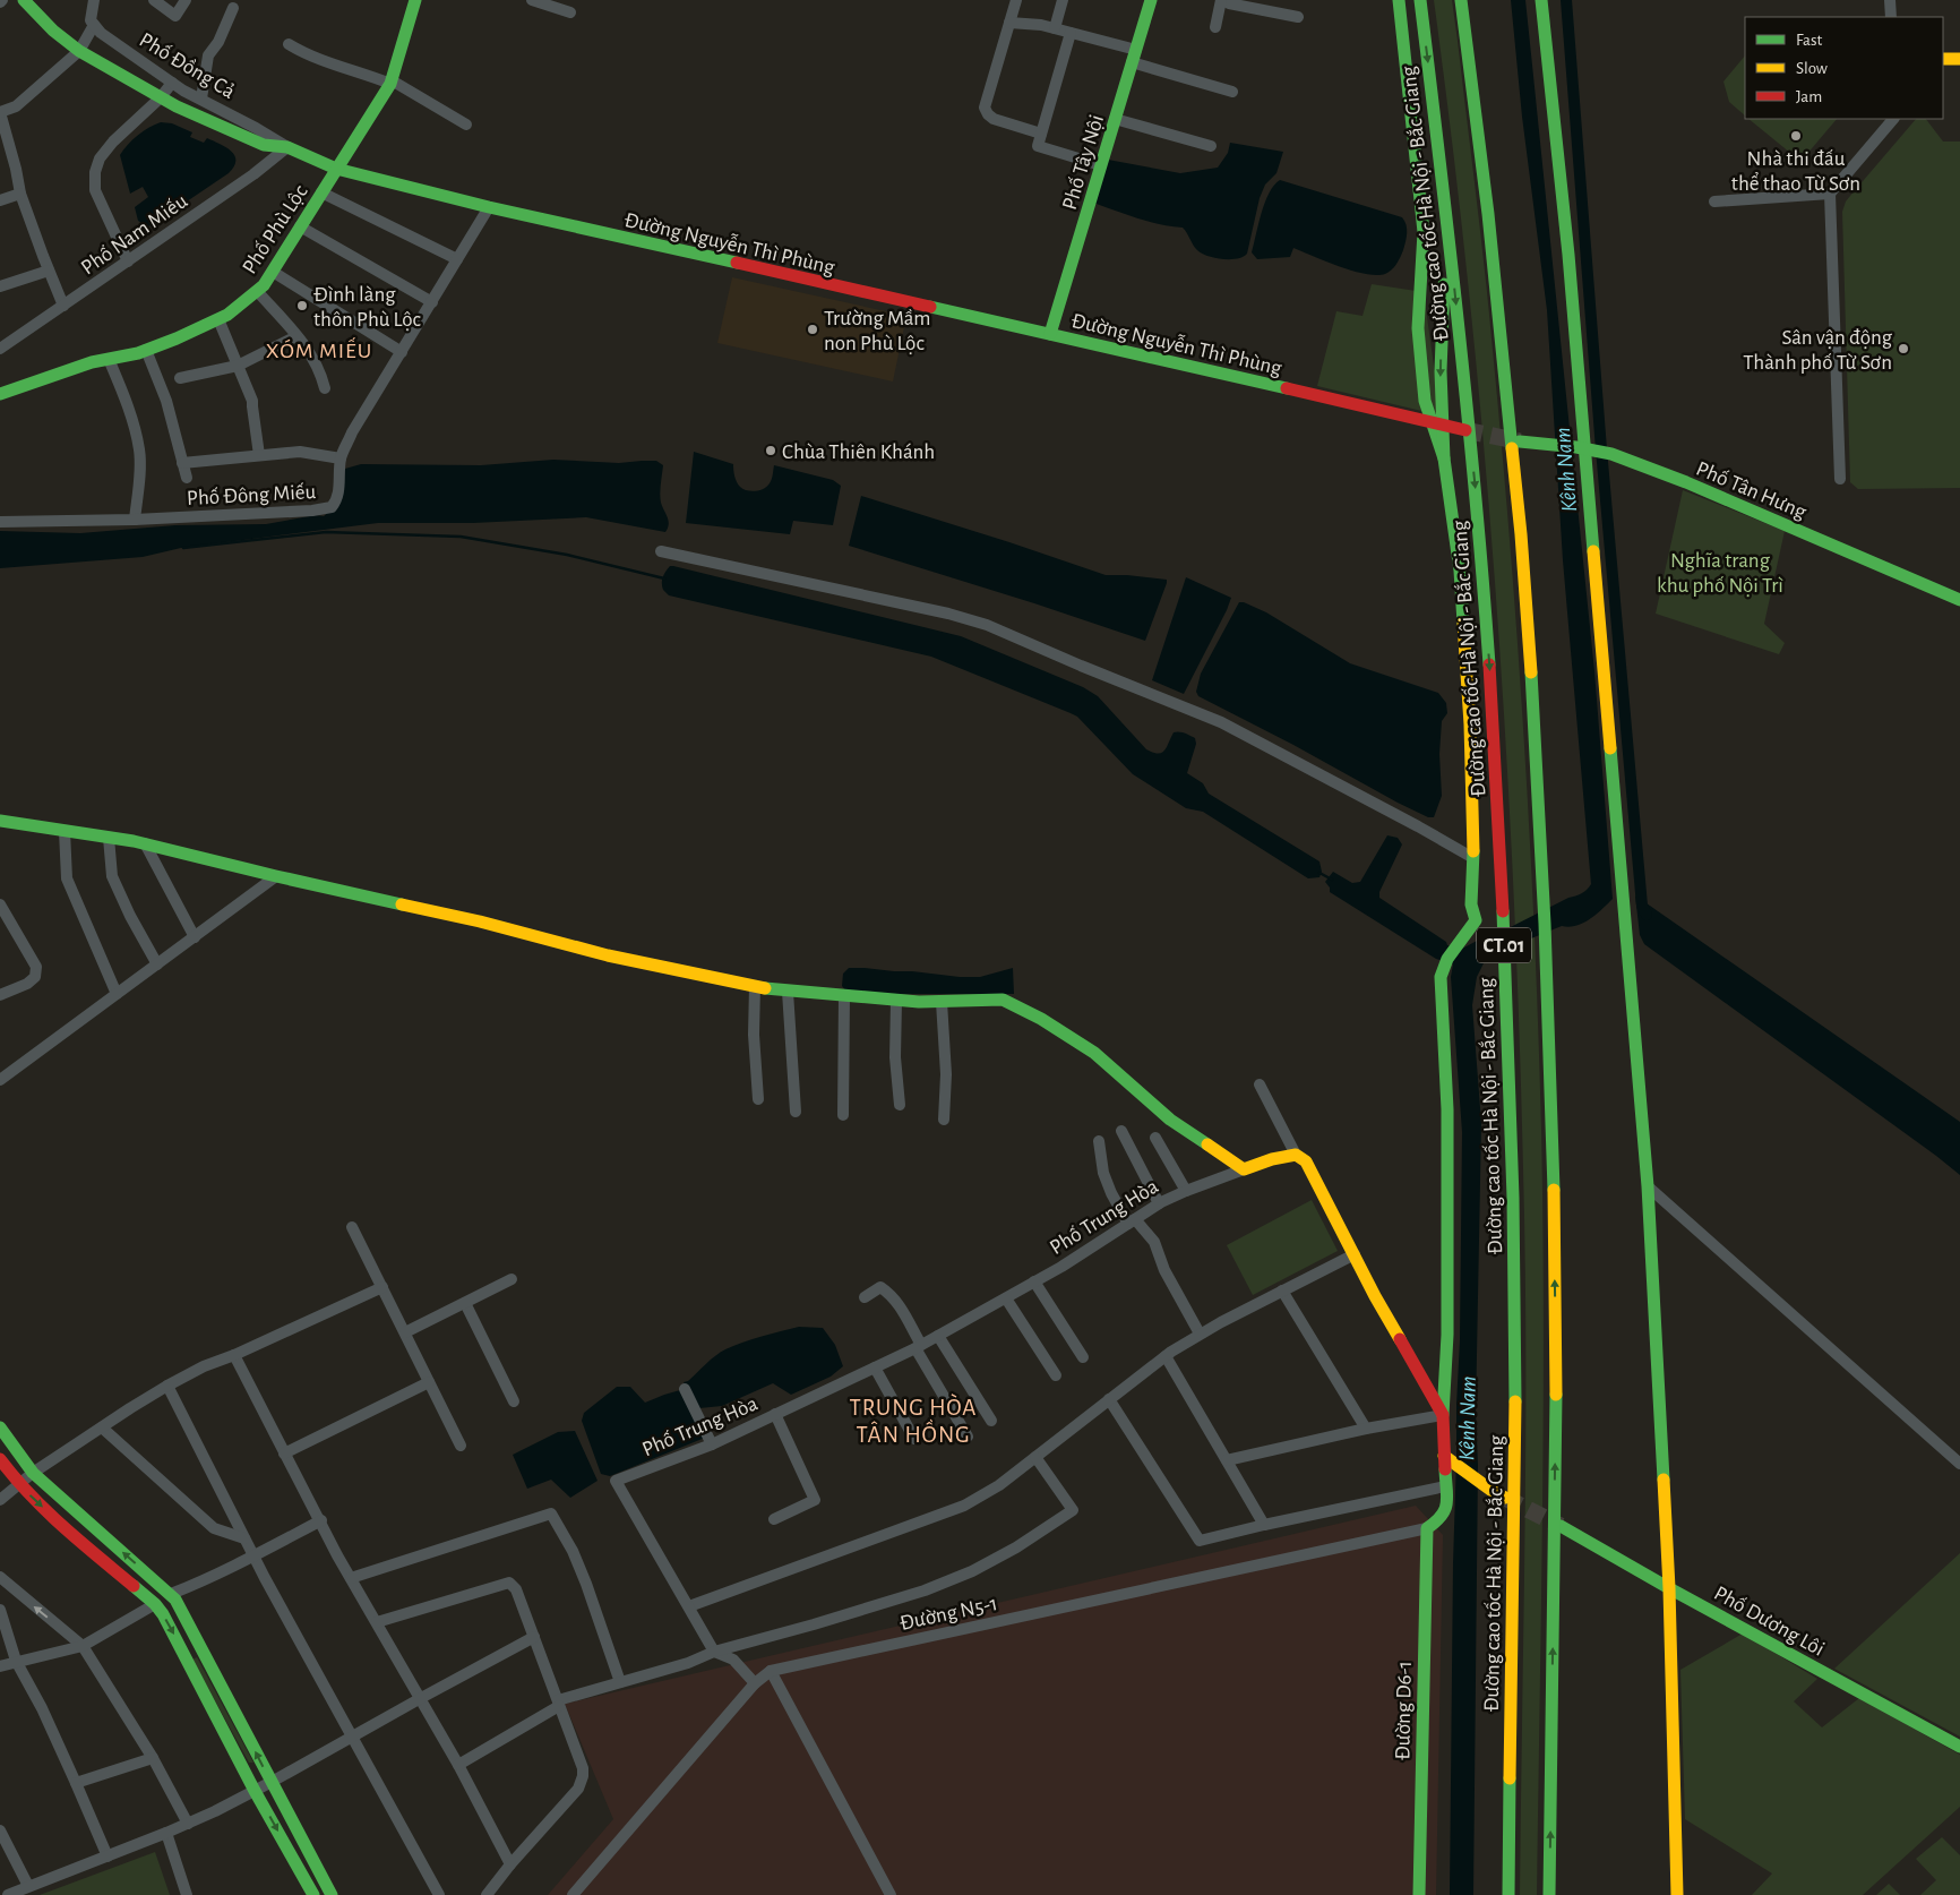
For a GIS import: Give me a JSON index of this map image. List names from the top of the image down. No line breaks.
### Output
{"streets":{"main road":["Phố Tây Nội","Đường cao tốc Hà Nội - Bắc Giang","Phố Phù Lộc","Đường Nguyễn Thì Phùng","Phố Tân Hưng","CT.01","Phố Trung Hòa","Phố Dương Lôi","Đường D6-1"],"street":["Phố Đồng Cả","Phố Nam Miếu","Phố Đông Miếu","Đường N5-1"]},"crossings":[["Phố Đồng Cả","Phố Nam Miếu"],["Phố Đồng Cả","Đường Nguyễn Thì Phùng"],["Phố Tây Nội","Đường Nguyễn Thì Phùng"],["Phố Phù Lộc","Đường Nguyễn Thì Phùng"],["Phố Nam Miếu","Đường Nguyễn Thì Phùng"],["Đường Nguyễn Thì Phùng","Phố Đông Miếu"],["Đường N5-1","Đường D6-1"]],"districts":["XÓM MIẾU","TRUNG HÒA TÂN HỒNG"],"water":["Kênh Nam"],"parks":["Nghĩa trang khu phố Nội Trì"],"places":["Nhà thi đấu thể thao Từ Sơn","Đình làng thôn Phù Lộc","Trường Mầm non Phù Lộc","Sân vận động Thành phố Từ Sơn","Chùa Thiên Khánh"],"legend":["Fast","Slow","Jam"]}
